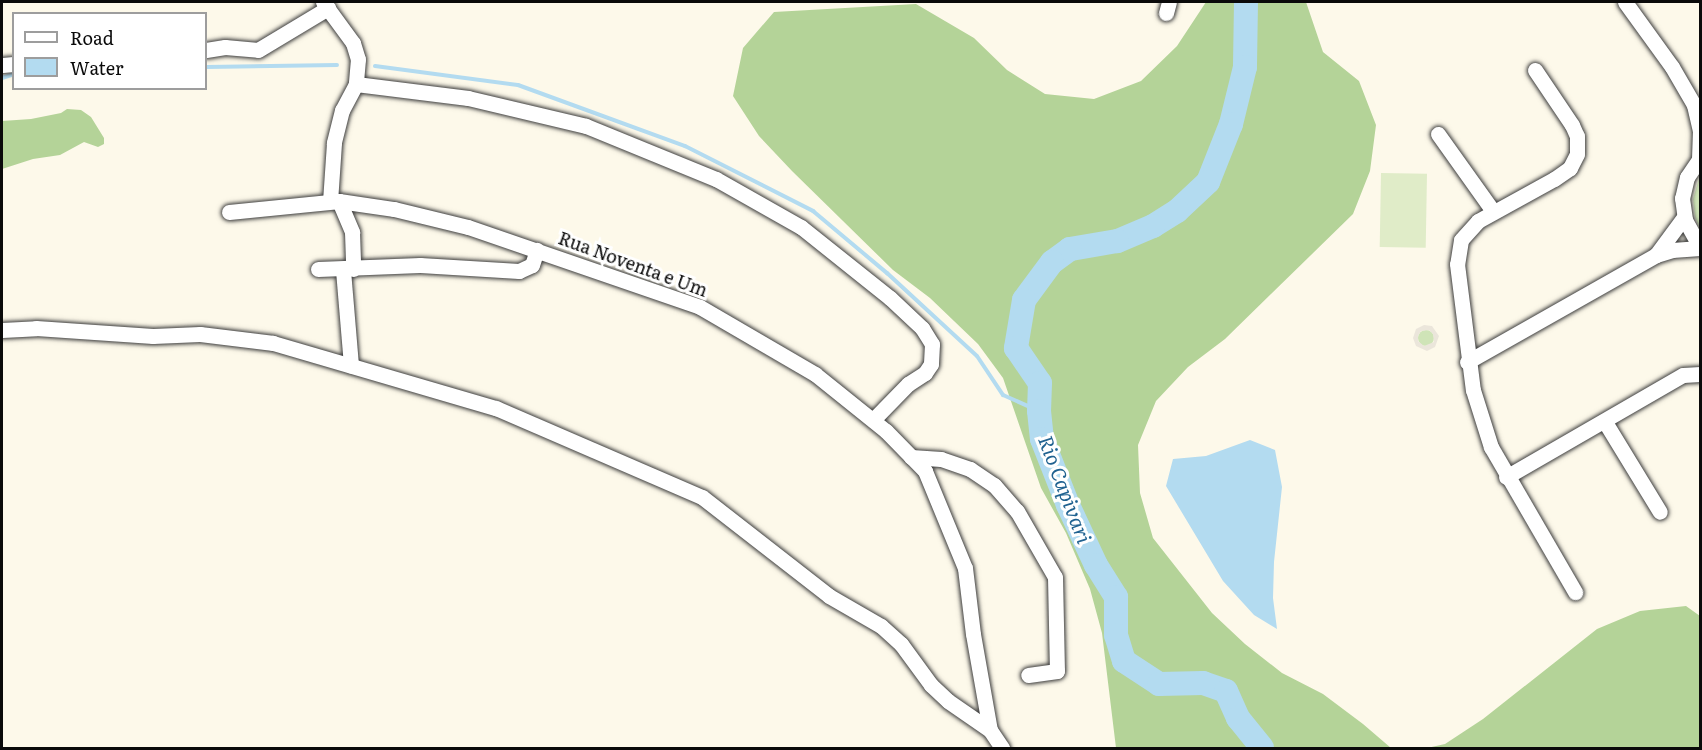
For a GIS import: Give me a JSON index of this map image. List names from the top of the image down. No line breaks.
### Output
{"streets":{"street":["Rua Noventa e Um"]},"water":["Rio Capivari"],"legend":["Road","Water"]}
